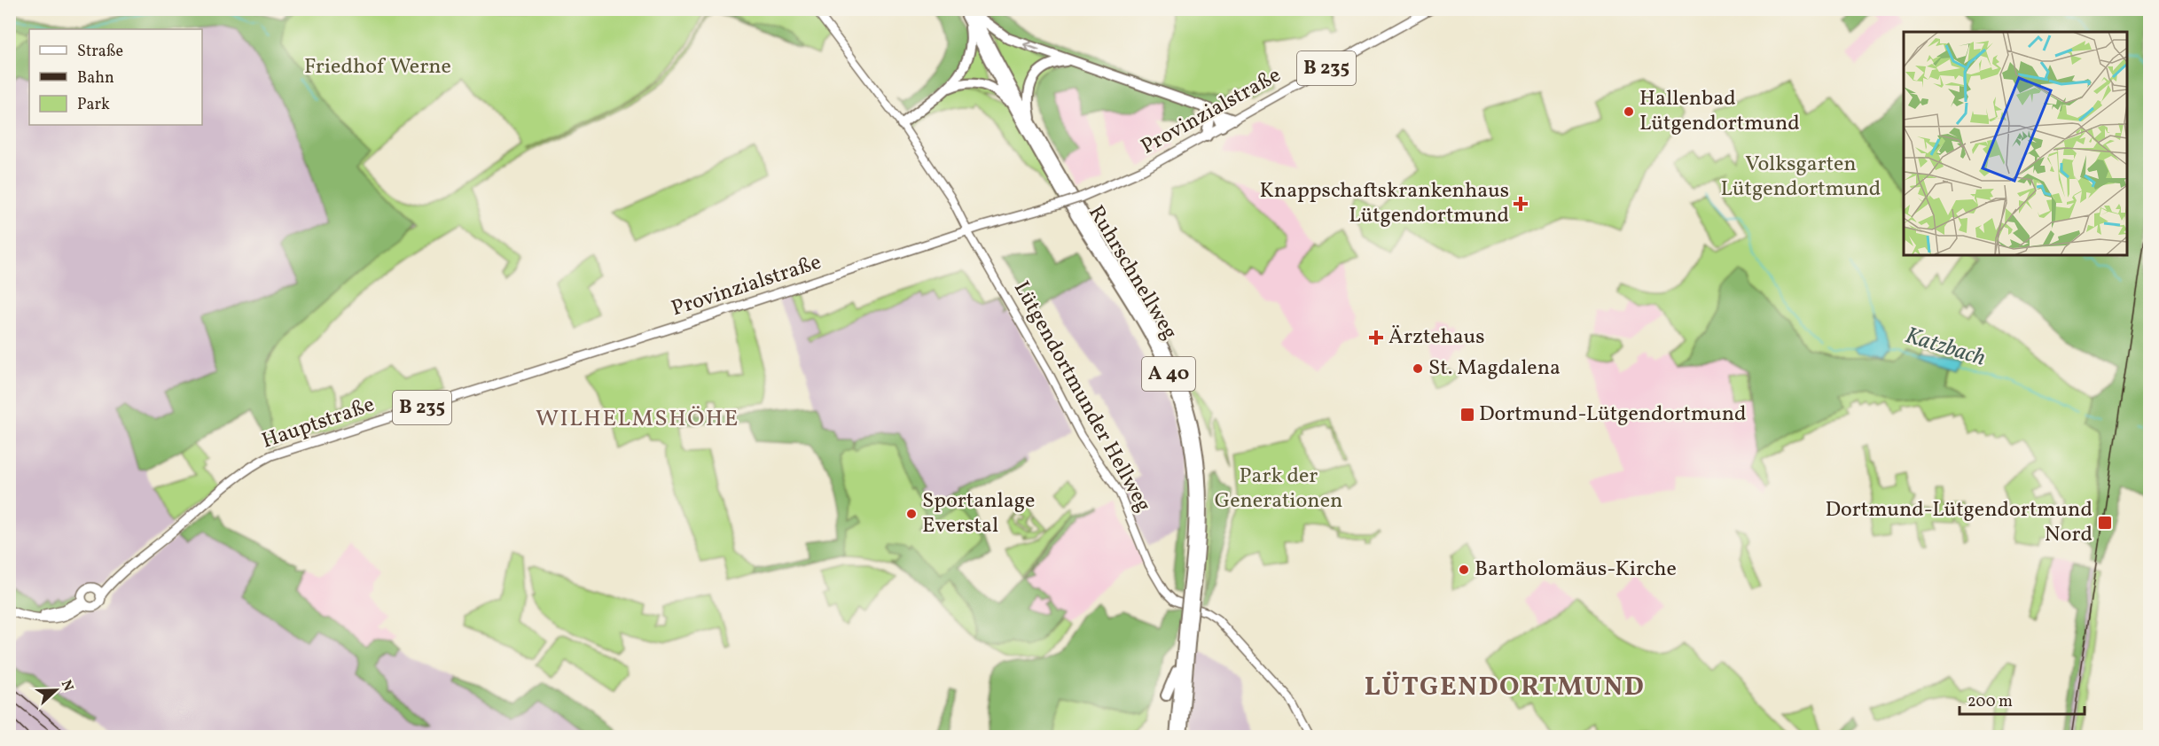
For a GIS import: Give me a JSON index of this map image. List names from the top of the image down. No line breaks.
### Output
{"streets":{"highway":["Ruhrschnellweg","A 40"],"main road":["B 235","Provinzialstraße","Lütgendortmunder Hellweg","Hauptstraße"]},"crossings":[["Provinzialstraße","Lütgendortmunder Hellweg"],["Provinzialstraße","Hauptstraße"]],"districts":["WILHELMSHÖHE","LÜTGENDORTMUND"],"water":["Katzbach"],"parks":["Friedhof Werne","Volksgarten Lütgendortmund","Park der Generationen"],"places":{"other":["Hallenbad Lütgendortmund","St. Magdalena","Sportanlage Everstal","Bartholomäus-Kirche"],"health":["Knappschaftskrankenhaus Lütgendortmund","Ärztehaus"],"transit":["Dortmund-Lütgendortmund","Dortmund-Lütgendortmund Nord"]},"legend":["Straße","Bahn","Park"],"scale_bar":"200 m","north":"right"}
